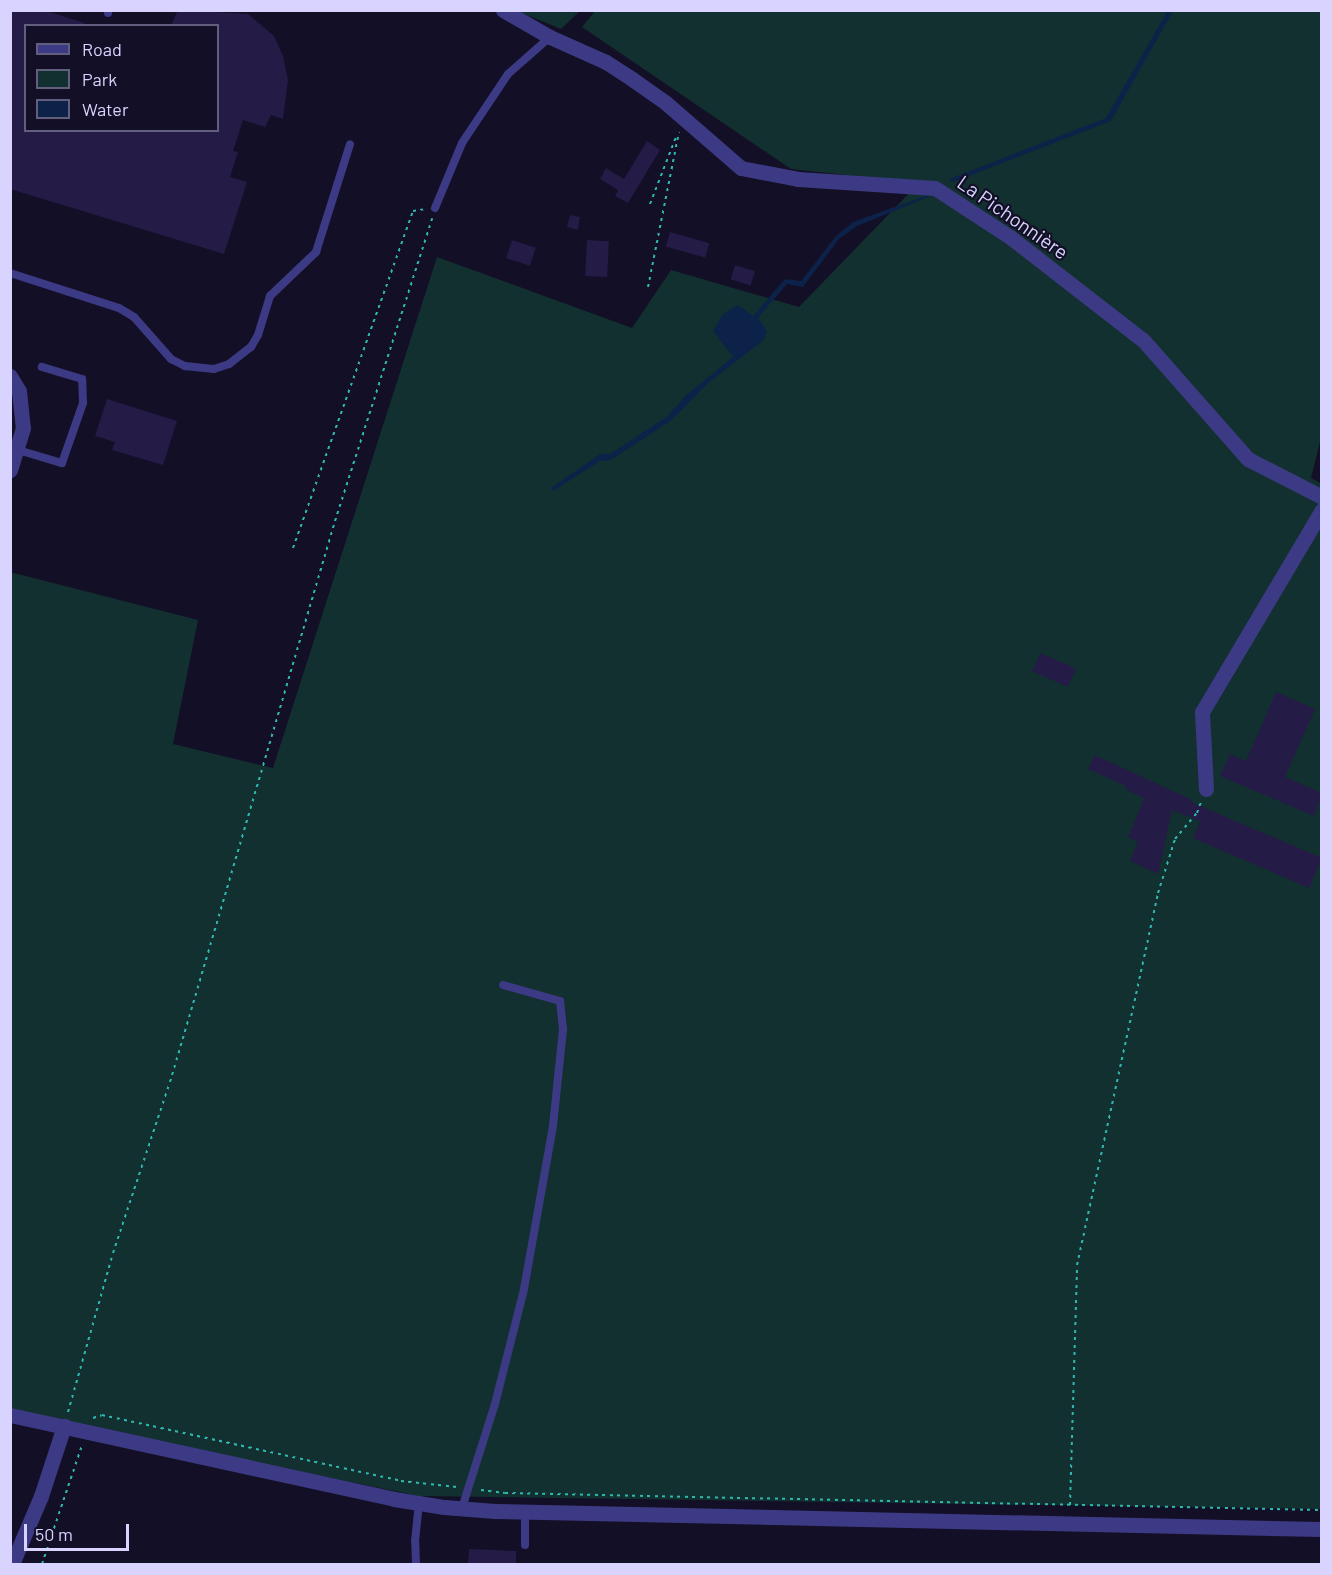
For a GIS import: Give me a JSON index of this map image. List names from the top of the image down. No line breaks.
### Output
{"streets":{"street":["La Pichonnière"]},"legend":["Road","Park","Water"],"scale_bar":"50 m"}
